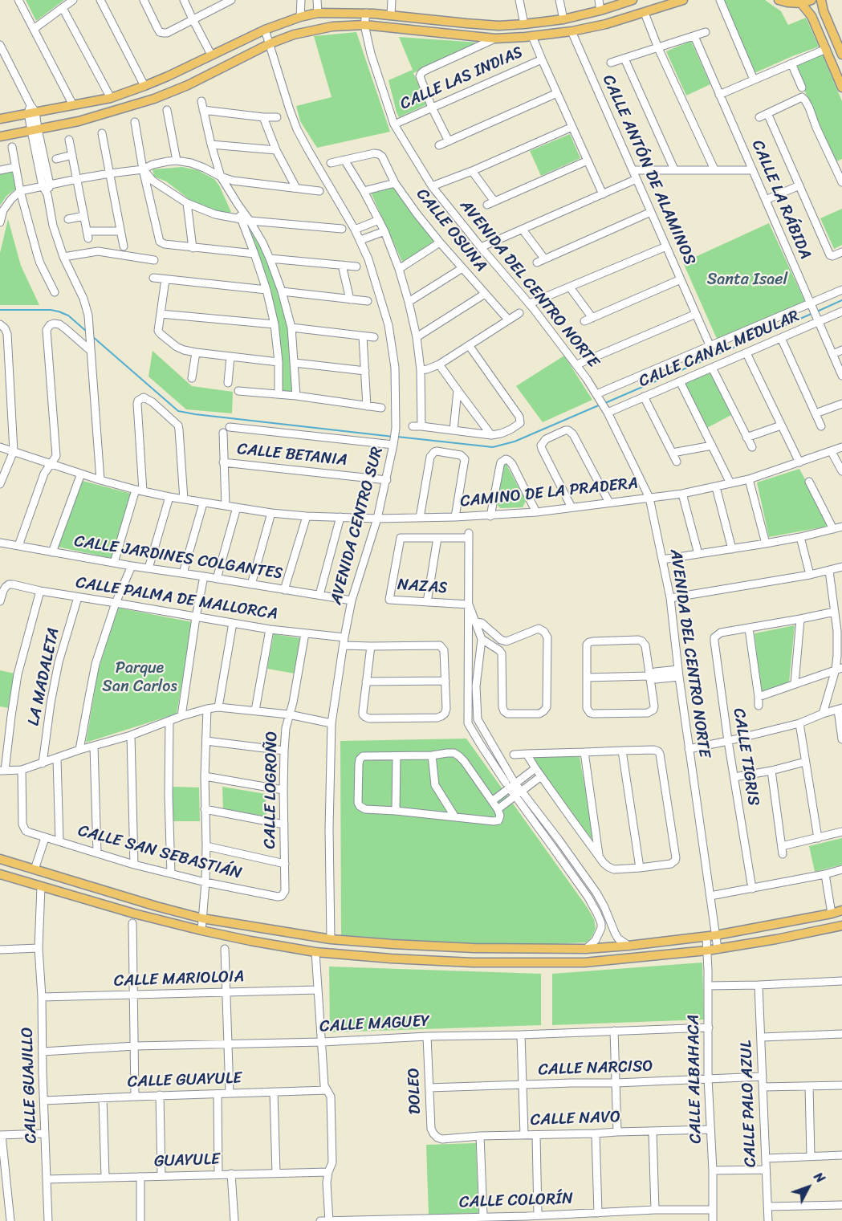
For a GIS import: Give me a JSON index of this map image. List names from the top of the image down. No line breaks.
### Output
{"streets":{"street":["CALLE LAS INDIAS","CALLE ANTÓN DE ALAMINOS","CALLE LA RÁBIDA","CALLE OSUNA","AVENIDA DEL CENTRO NORTE","CALLE CANAL MEDULAR","CALLE BETANIA","CAMINO DE LA PRADERA","AVENIDA CENTRO SUR","CALLE JARDINES COLGANTES","NAZAS","CALLE PALMA DE MALLORCA","LA MADALETA","CALLE TIGRIS","CALLE LOGROÑO","CALLE SAN SEBASTIÁN","CALLE MARIOLOIA","CALLE MAGUEY","CALLE NARCISO","CALLE ALBAHACA","CALLE GUAYULE","CALLE GUAJILLO","DOLEO","CALLE PALO AZUL","CALLE NAVO","GUAYULE","CALLE COLORÍN"]},"crossings":[["CALLE LAS INDIAS","AVENIDA DEL CENTRO NORTE"],["CALLE ANTÓN DE ALAMINOS","CALLE CANAL MEDULAR"],["CALLE LA RÁBIDA","CALLE CANAL MEDULAR"],["AVENIDA DEL CENTRO NORTE","CALLE CANAL MEDULAR"],["AVENIDA DEL CENTRO NORTE","CAMINO DE LA PRADERA"],["CALLE BETANIA","AVENIDA CENTRO SUR"],["CAMINO DE LA PRADERA","AVENIDA CENTRO SUR"],["AVENIDA CENTRO SUR","CALLE JARDINES COLGANTES"],["AVENIDA CENTRO SUR","CALLE PALMA DE MALLORCA"],["CALLE PALMA DE MALLORCA","LA MADALETA"],["CALLE PALMA DE MALLORCA","CALLE LOGROÑO"],["CALLE LOGROÑO","CALLE SAN SEBASTIÁN"],["CALLE MARIOLOIA","CALLE GUAJILLO"],["CALLE MAGUEY","CALLE ALBAHACA"],["CALLE MAGUEY","CALLE GUAJILLO"],["CALLE MAGUEY","DOLEO"],["CALLE NARCISO","CALLE ALBAHACA"],["CALLE NARCISO","DOLEO"],["CALLE NARCISO","CALLE PALO AZUL"],["CALLE ALBAHACA","CALLE NAVO"],["CALLE ALBAHACA","CALLE COLORÍN"],["CALLE GUAYULE","CALLE GUAJILLO"],["CALLE GUAJILLO","GUAYULE"],["DOLEO","CALLE NAVO"]],"parks":["Santa Isael","Parque San Carlos"],"north":"top right"}
